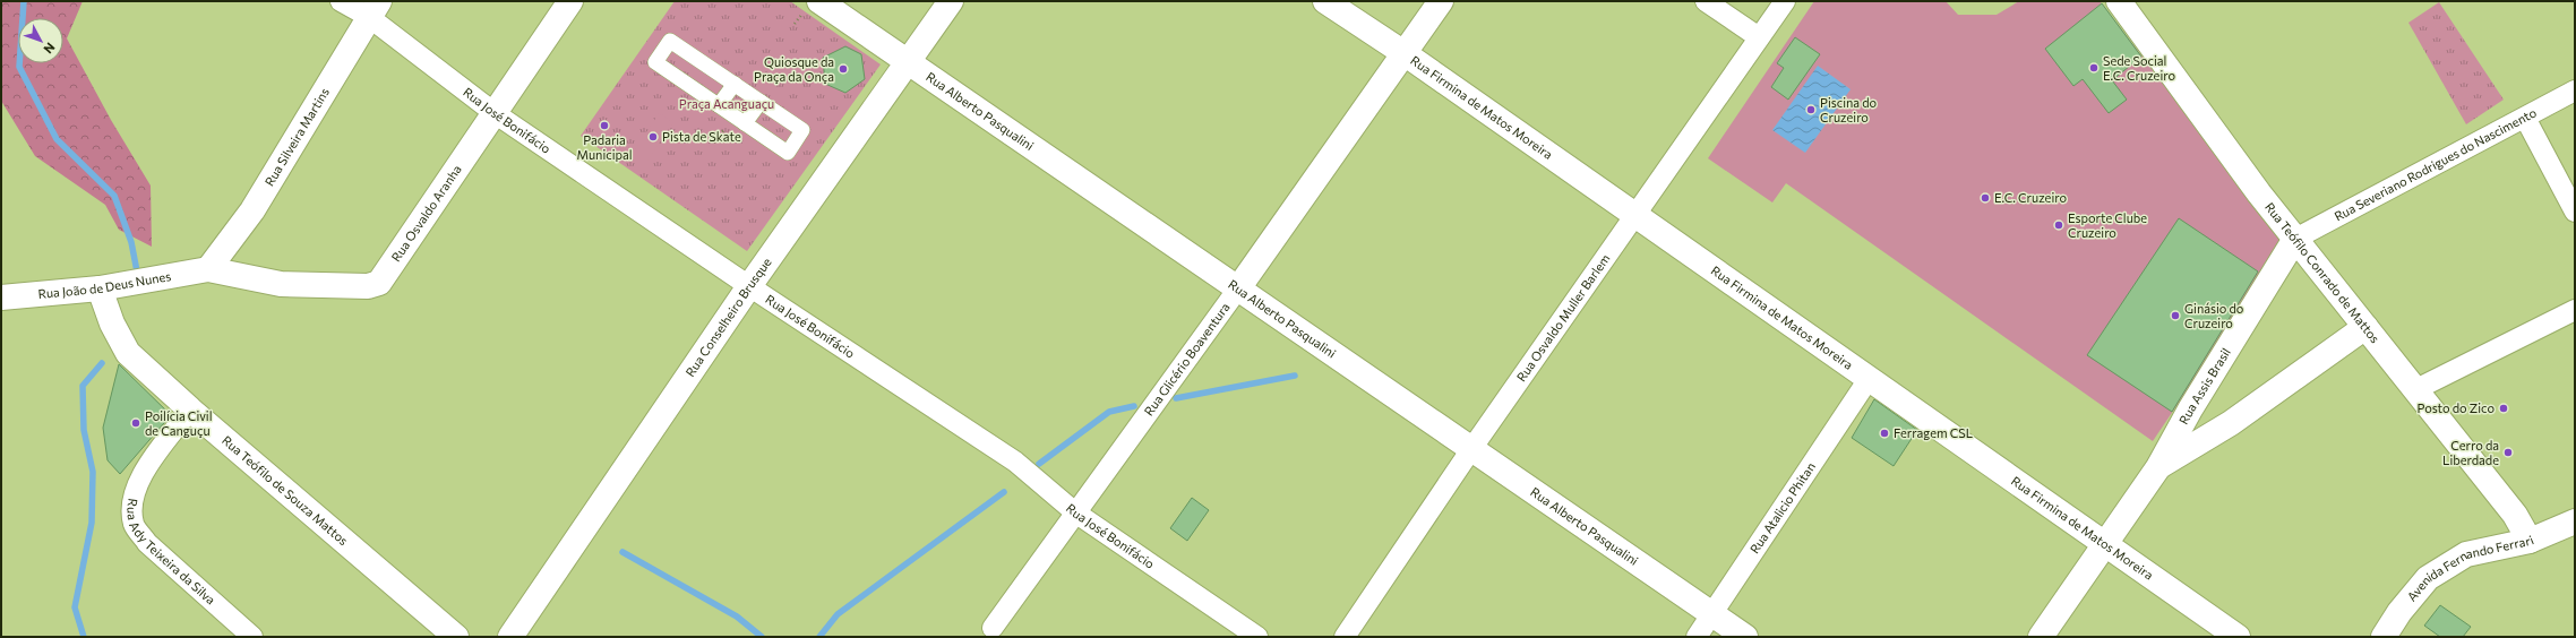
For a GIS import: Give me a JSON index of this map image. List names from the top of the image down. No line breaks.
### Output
{"streets":{"street":["Rua Firmina de Matos Moreira","Rua Alberto Pasqualini","Rua José Bonifácio","Rua Silveira Martins","Rua Severiano Rodrigues do Nascimento","Rua Osvaldo Aranha","Rua Teófilo Conrado de Mattos","Rua João de Deus Nunes","Rua Conselheiro Brusque","Rua Osvaldo Muller Barlem","Rua Glicério Boaventura","Rua Assis Brasil","Rua Teófilo de Souza Mattos","Rua Atalicio Phitan","Rua Ady Teixeira da Silva","Avenida Fernando Ferrari"]},"crossings":[["Rua Firmina de Matos Moreira","Rua Osvaldo Muller Barlem"],["Rua Firmina de Matos Moreira","Rua Glicério Boaventura"],["Rua Firmina de Matos Moreira","Rua Assis Brasil"],["Rua Firmina de Matos Moreira","Rua Atalicio Phitan"],["Rua Alberto Pasqualini","Rua Conselheiro Brusque"],["Rua Alberto Pasqualini","Rua Osvaldo Muller Barlem"],["Rua Alberto Pasqualini","Rua Glicério Boaventura"],["Rua Alberto Pasqualini","Rua Atalicio Phitan"],["Rua José Bonifácio","Rua Silveira Martins"],["Rua José Bonifácio","Rua Osvaldo Aranha"],["Rua José Bonifácio","Rua Conselheiro Brusque"],["Rua José Bonifácio","Rua Glicério Boaventura"],["Rua Silveira Martins","Rua Osvaldo Aranha"],["Rua Silveira Martins","Rua João de Deus Nunes"],["Rua Severiano Rodrigues do Nascimento","Rua Teófilo Conrado de Mattos"],["Rua Severiano Rodrigues do Nascimento","Rua Assis Brasil"],["Rua Osvaldo Aranha","Rua João de Deus Nunes"],["Rua Teófilo Conrado de Mattos","Rua Assis Brasil"],["Rua Teófilo Conrado de Mattos","Avenida Fernando Ferrari"],["Rua João de Deus Nunes","Rua Teófilo de Souza Mattos"],["Rua Teófilo de Souza Mattos","Rua Ady Teixeira da Silva"]],"parks":["Praça Acanguaçu"],"places":["Sede Social E.C. Cruzeiro","Quiosque da Praça da Onça","Piscina do Cruzeiro","Padaria Municipal","Pista de Skate","E.C. Cruzeiro","Esporte Clube Cruzeiro","Ginásio do Cruzeiro","Posto do Zico","Poilícia Civil de Canguçu","Ferragem CSL","Cerro da Liberdade"],"north":"bottom right"}
